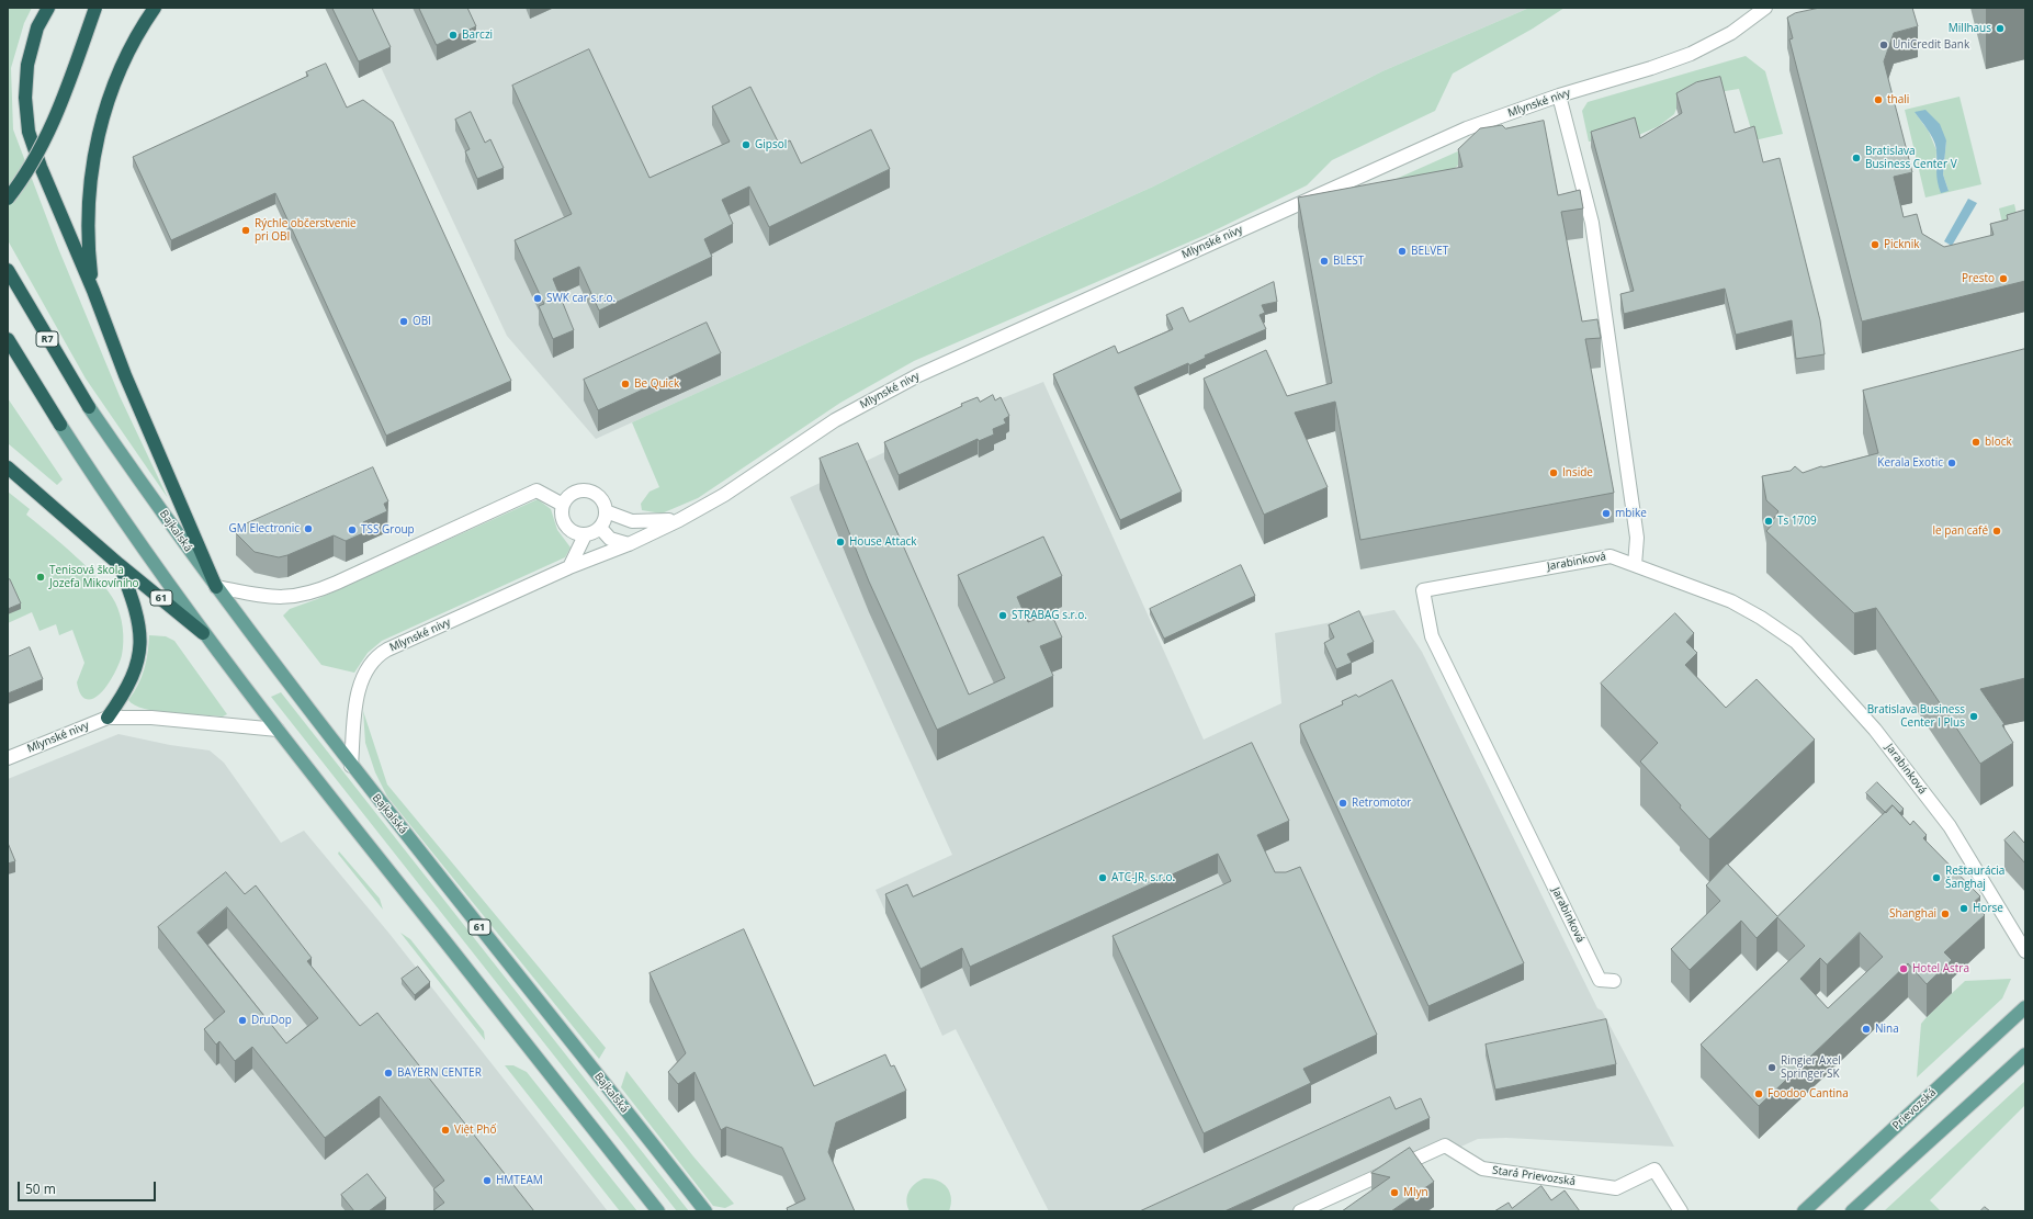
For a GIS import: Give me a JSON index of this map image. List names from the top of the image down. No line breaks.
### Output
{"streets":{"highway":["R7","61"],"main road":["Bajkalská","Prievozská"],"street":["Mlynské nivy","Jarabinková","Stará Prievozská"]},"crossings":[["Mlynské nivy","Bajkalská"],["R7","Bajkalská"]],"places":["Millhaus","Barczi","UniCredit Bank","thali","Gipsol","Bratislava Business Center V","Rýchle občerstvenie pri OBI","Picknik","BELVET","BLEST","Presto","SWK car s.r.o.","OBI","Be Quick","block","Kerala Exotic","Inside","mbike","Ts 1709","GM Electronic","TSS Group","le pan café","House Attack","Tenisová škola Jozefa Mikovíniho","STRABAG s.r.o.","Bratislava Business Center I Plus","Retromotor","ATC-JR, s.r.o.","Reštaurácia Šanghaj","Horse","Shanghai","Hotel Astra","DruDop","Nina","Ringier Axel Springer SK","BAYERN CENTER","Foodoo Cantina","Việt Phố","HMTEAM","Mlyn"],"scale_bar":"50 m"}
